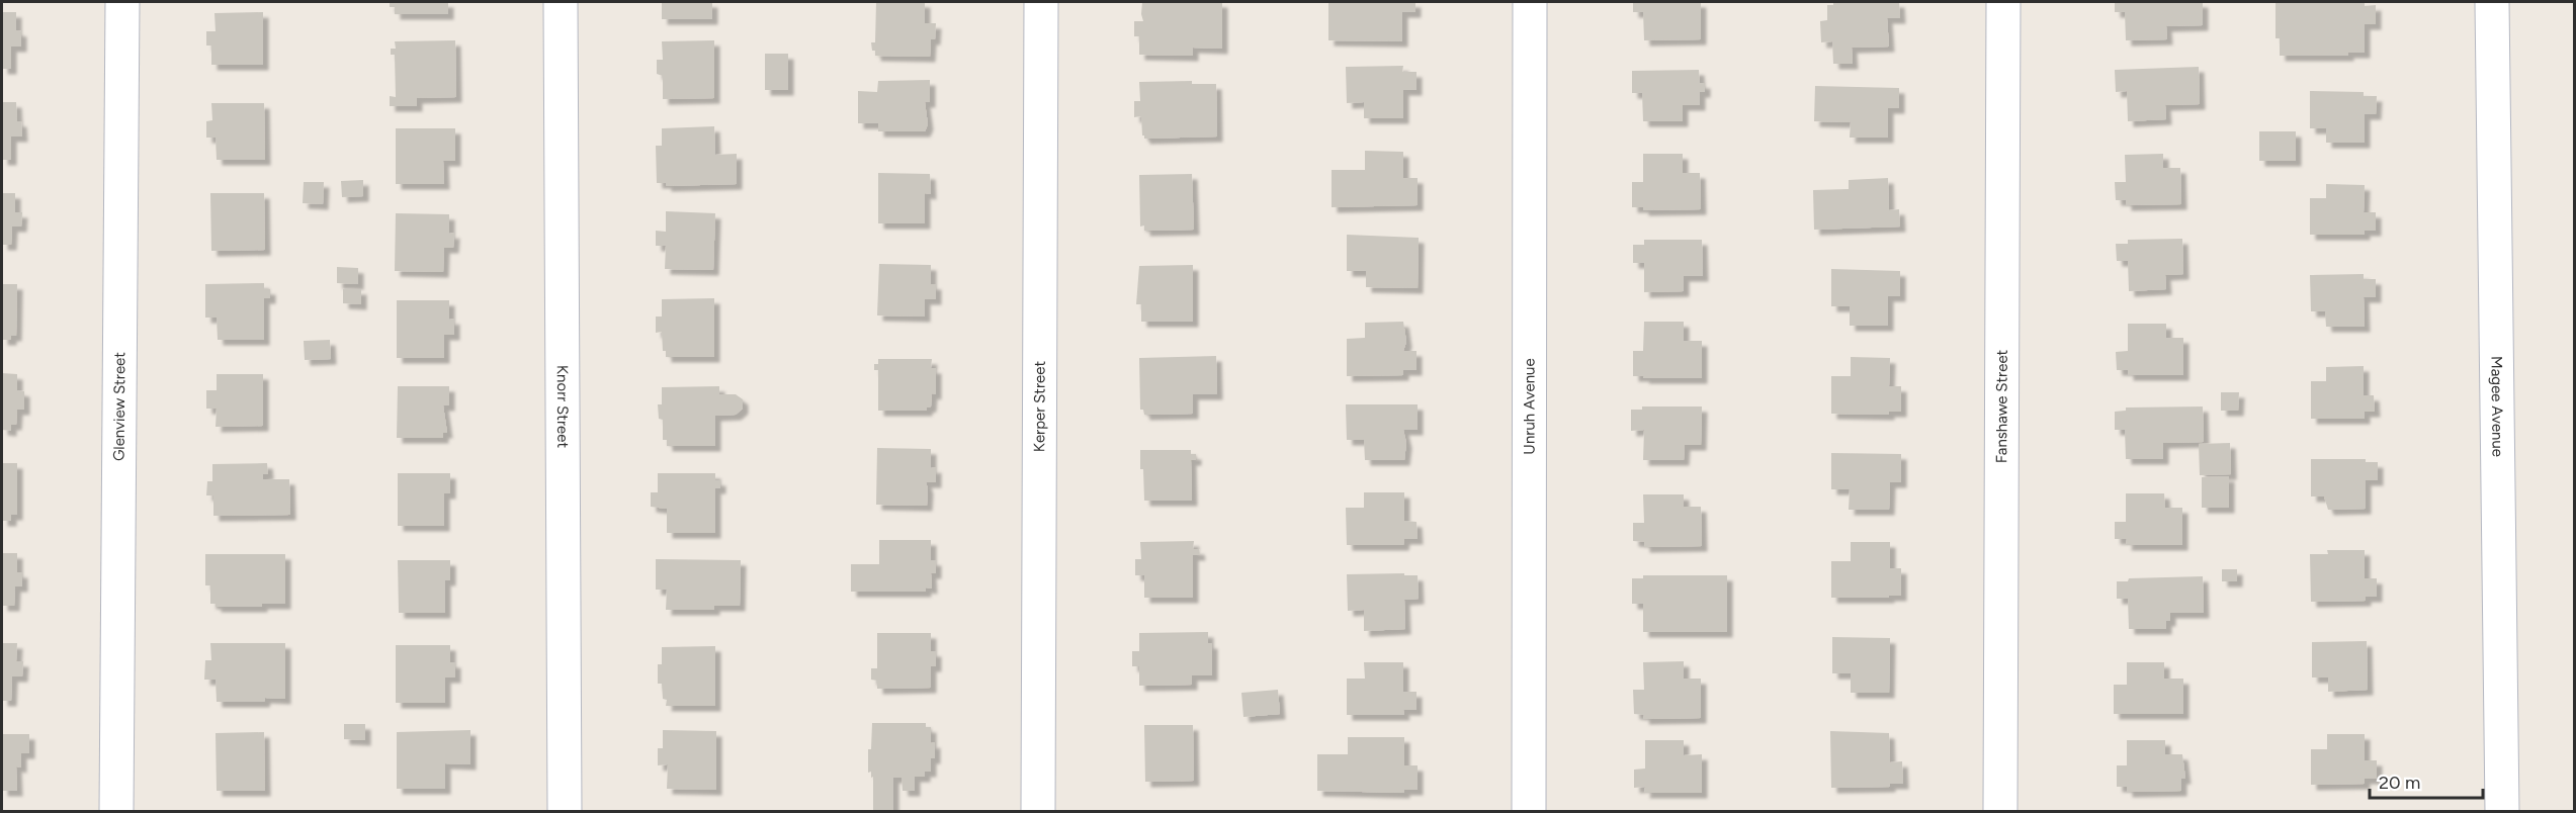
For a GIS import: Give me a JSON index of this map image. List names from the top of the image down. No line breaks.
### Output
{"streets":{"street":["Glenview Street","Knorr Street","Kerper Street","Unruh Avenue","Fanshawe Street","Magee Avenue"]},"scale_bar":"20 m"}
